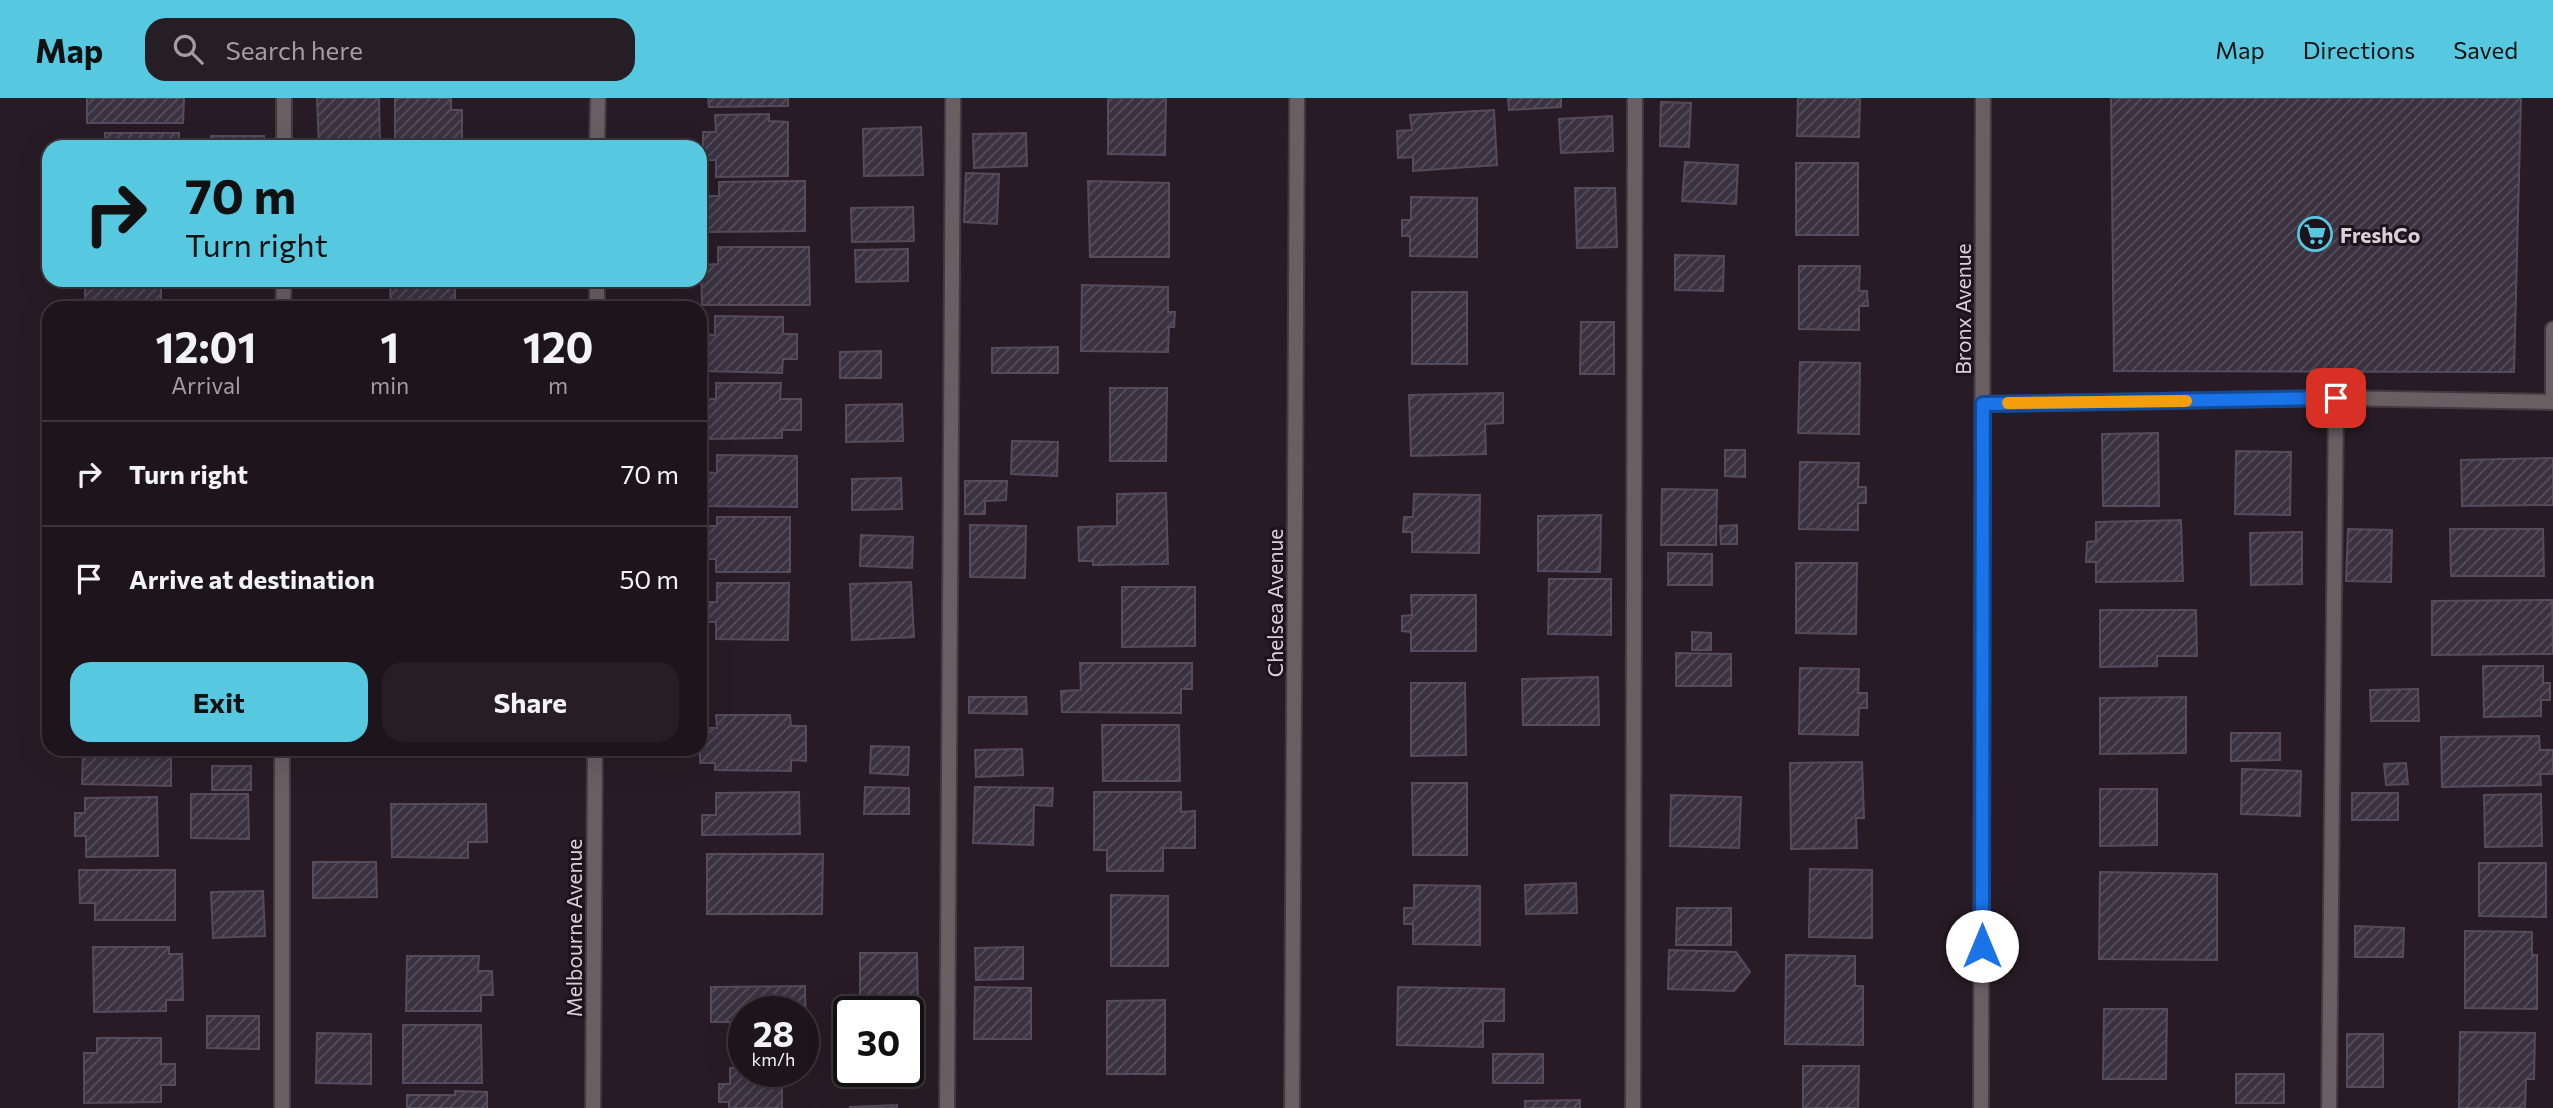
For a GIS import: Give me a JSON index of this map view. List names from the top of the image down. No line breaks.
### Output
{"streets":{"street":["Bronx Avenue","Chelsea Avenue","Melbourne Avenue"]},"places":{"supermarket":["FreshCo"]},"page":{"header":"Map","search":"Search here","nav":["Map","Directions","Saved"],"turn":["70 m","Turn right"],"eta":["12:01","Arrival","1","min","120","m"],"list":[{"name":"Turn right","value":"70 m"},{"name":"Arrive at destination","value":"50 m"}],"buttons":["Exit","Share"],"speed":"28 km/h","limit":"30"}}
